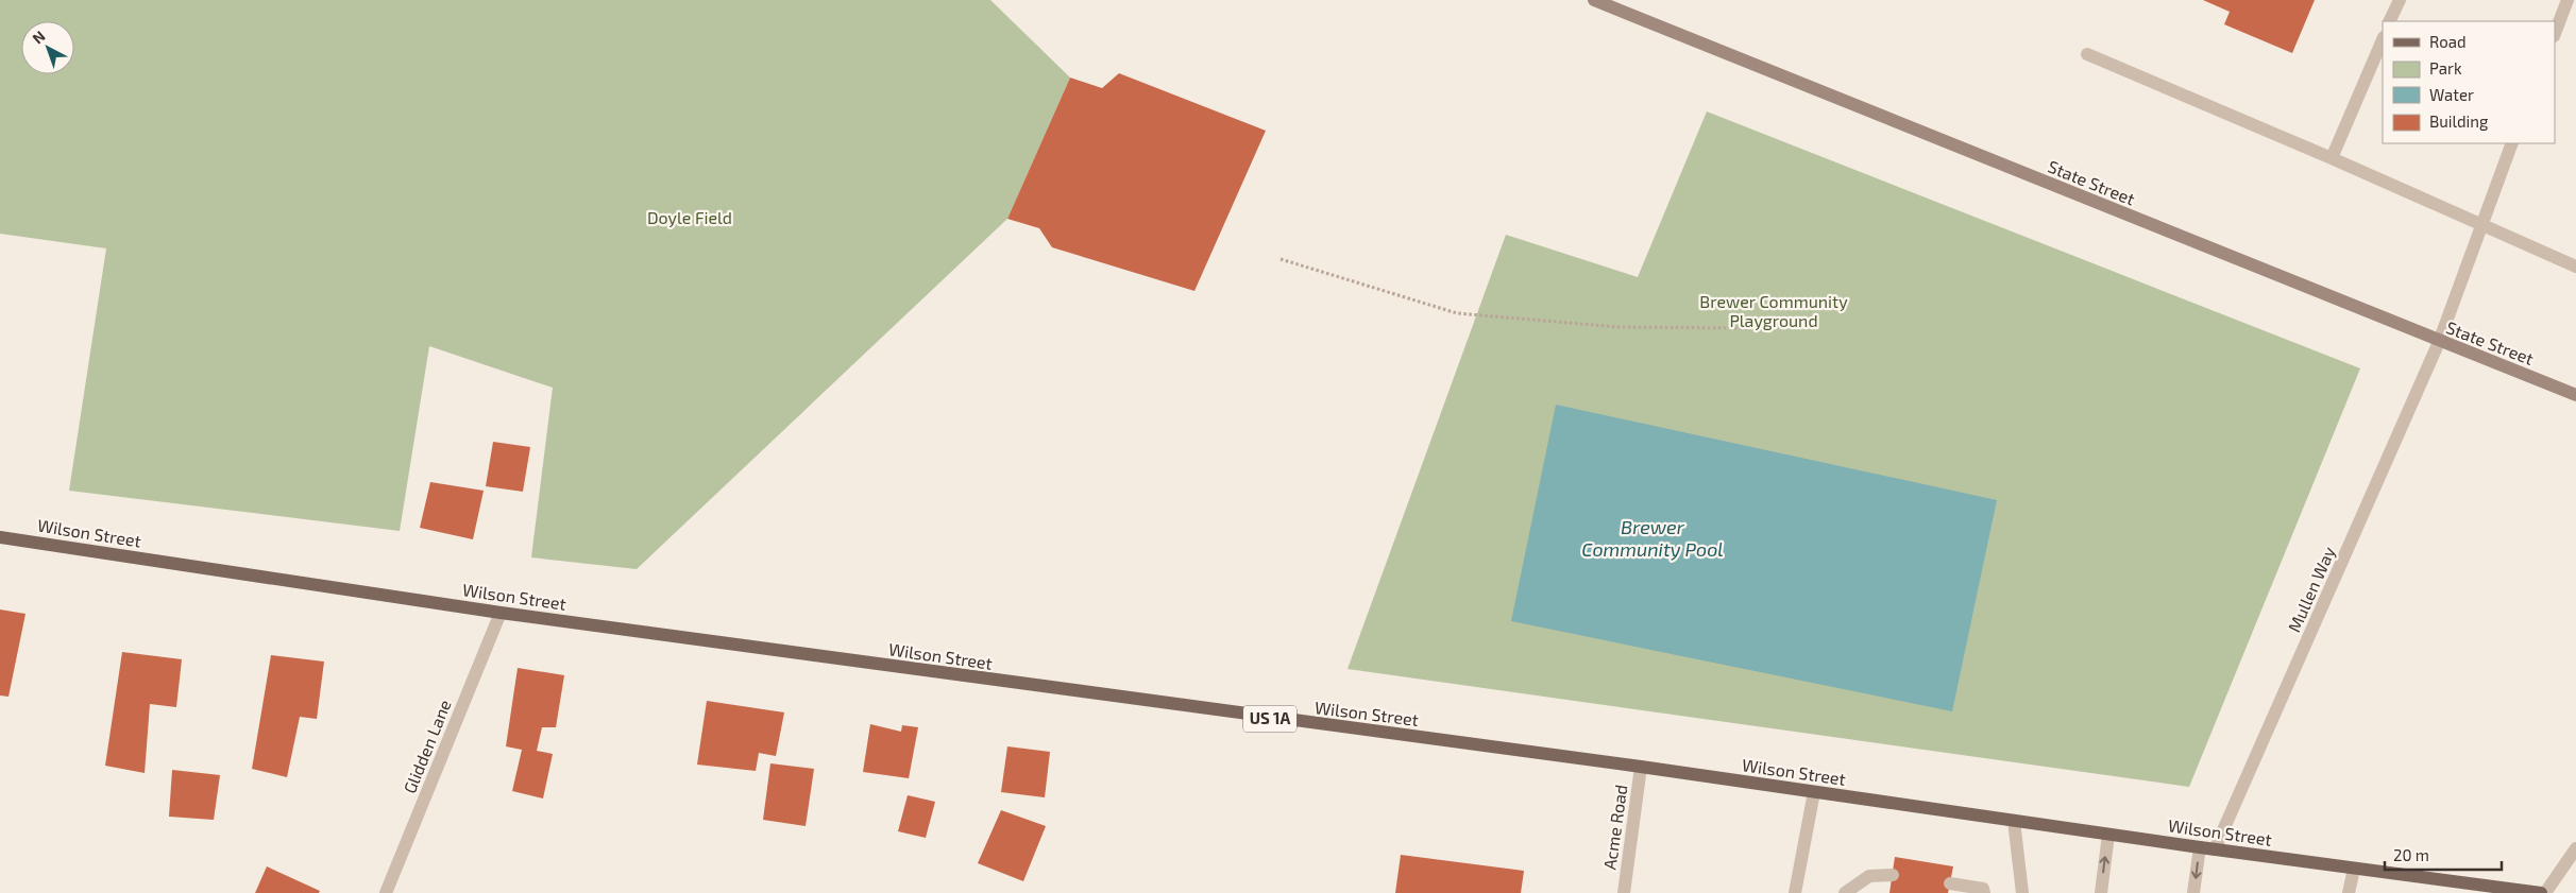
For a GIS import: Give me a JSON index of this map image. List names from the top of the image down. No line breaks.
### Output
{"streets":{"main road":["State Street","Wilson Street","US 1A"],"street":["Mullen Way","Glidden Lane","Acme Road"]},"crossings":[["State Street","Mullen Way"],["Wilson Street","Mullen Way"],["Wilson Street","Glidden Lane"],["Wilson Street","Acme Road"]],"water":["Brewer Community Pool"],"parks":["Doyle Field","Brewer Community Playground"],"legend":["Road","Park","Water","Building"],"scale_bar":"20 m","north":"top left"}
